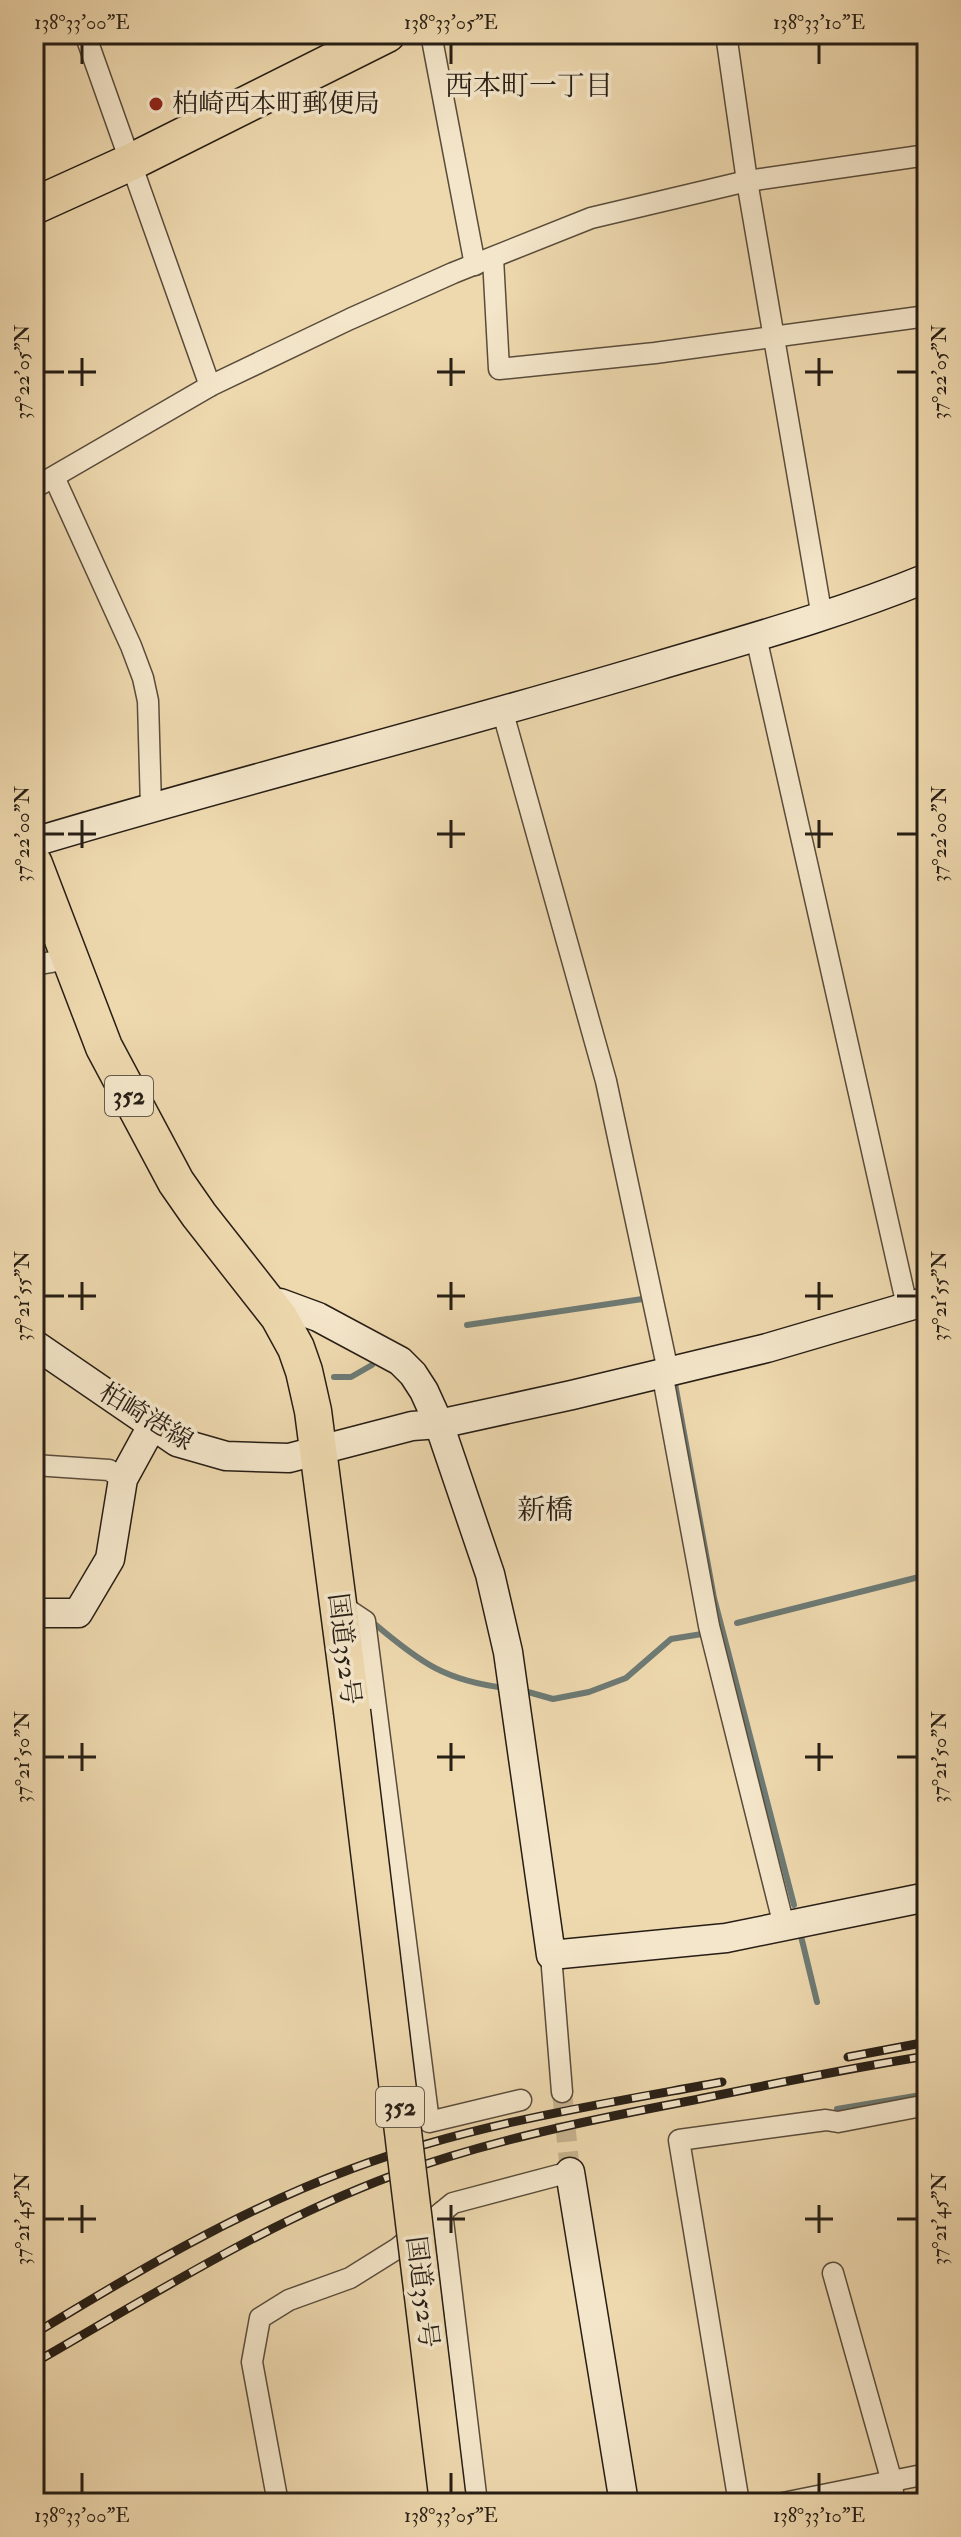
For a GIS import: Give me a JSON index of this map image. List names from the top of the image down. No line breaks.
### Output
{"streets":{"highway":["352","国道352号"],"street":["柏崎港線"]},"crossings":[["柏崎港線","国道352号"]],"districts":["西本町一丁目","新橋"],"places":["柏崎西本町郵便局"],"coordinates":["138°33'00\"E","138°33'05\"E","138°33'10\"E","37°22'05\"N","37°22'00\"N","37°21'55\"N","37°21'50\"N","37°21'45\"N"]}
